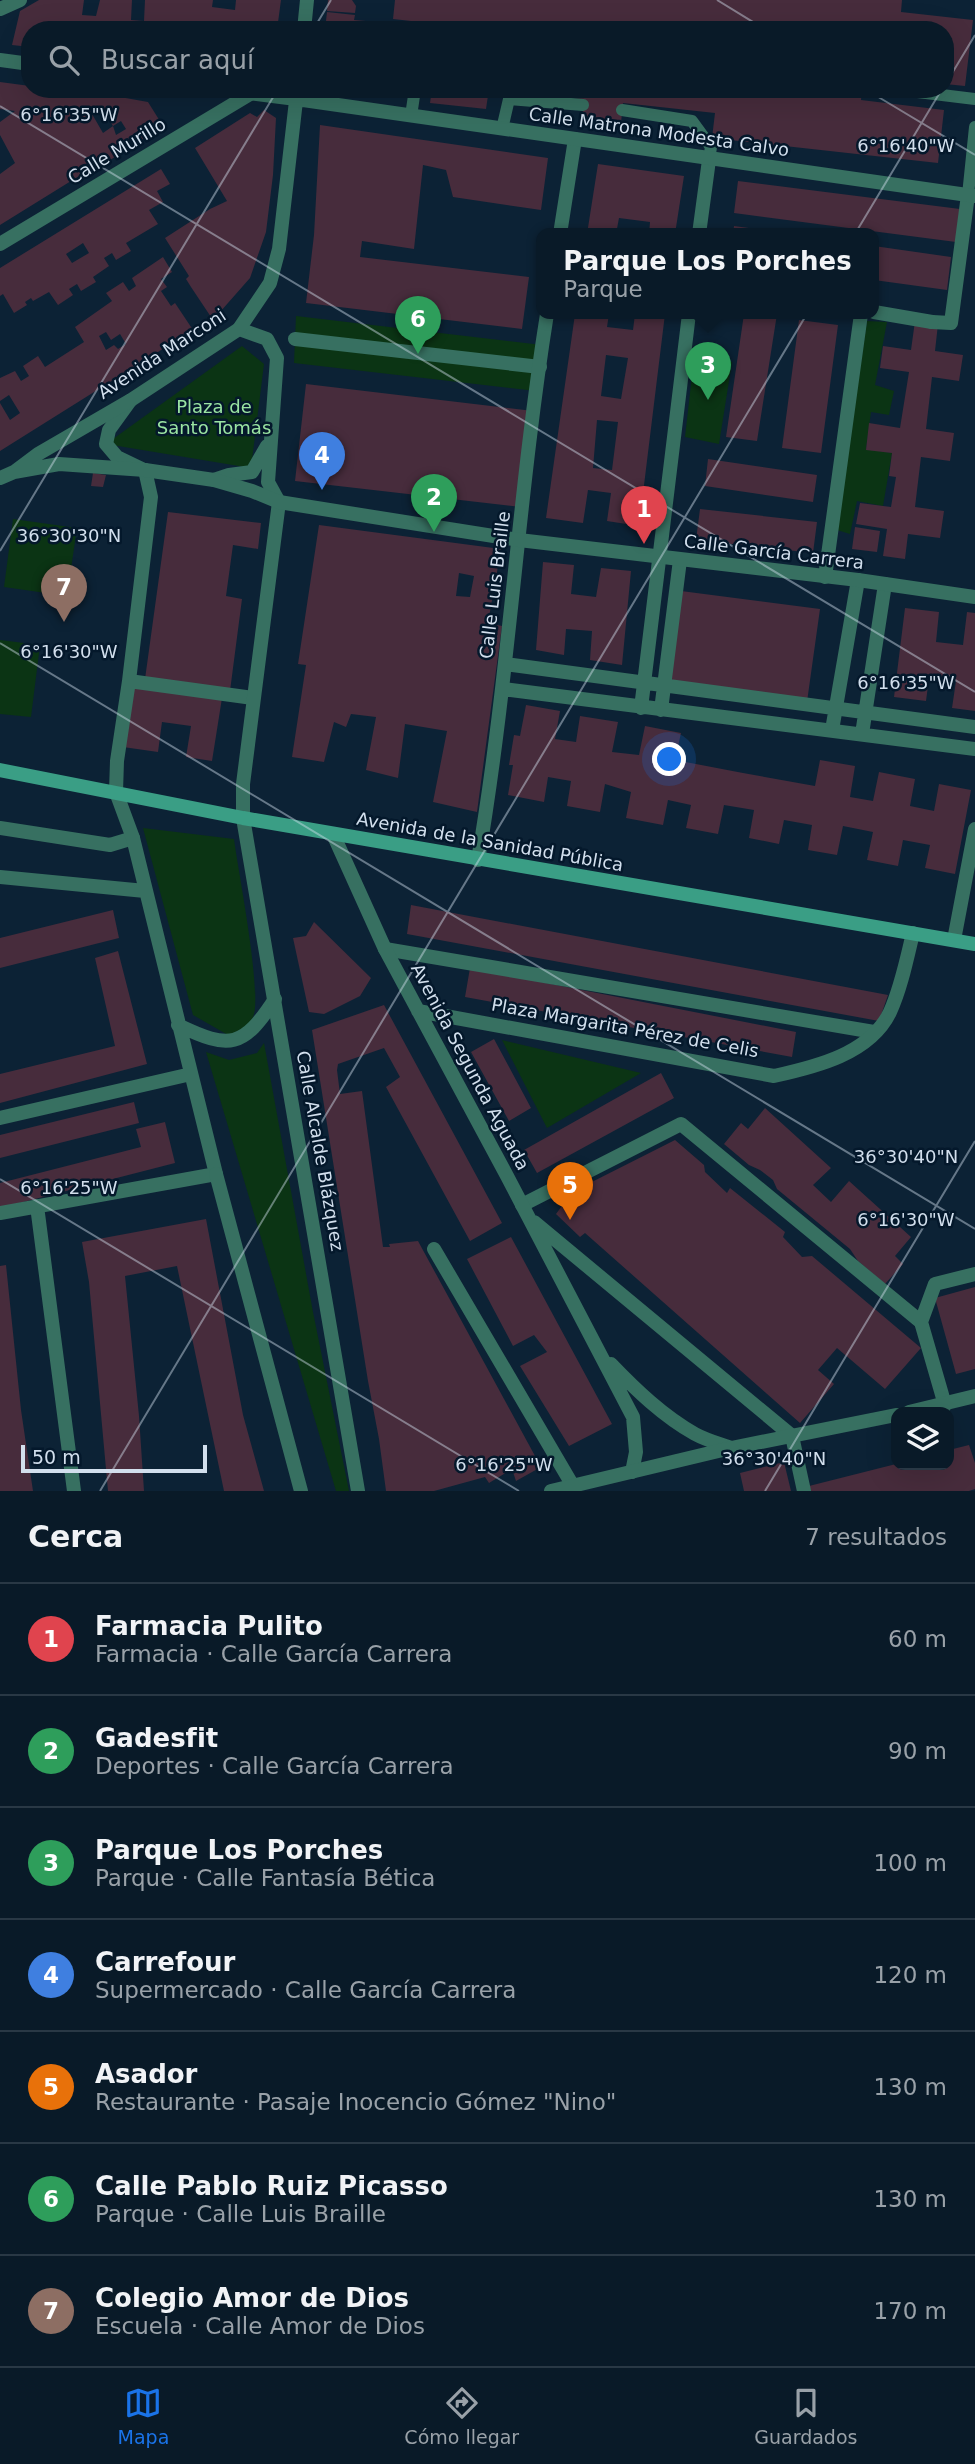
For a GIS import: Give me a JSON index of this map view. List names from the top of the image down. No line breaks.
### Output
{"streets":{"main road":["Avenida de la Sanidad Pública"],"street":["Calle Matrona Modesta Calvo","Calle Murillo","Avenida Marconi","Calle García Carrera","Calle Luis Braille","Plaza Margarita Pérez de Celis","Avenida Segunda Aguada","Calle Alcalde Blázquez"]},"crossings":[["Calle García Carrera","Calle Luis Braille"],["Calle García Carrera","Calle Alcalde Blázquez"],["Calle Luis Braille","Avenida de la Sanidad Pública"],["Avenida de la Sanidad Pública","Plaza Margarita Pérez de Celis"],["Avenida de la Sanidad Pública","Avenida Segunda Aguada"],["Avenida de la Sanidad Pública","Calle Alcalde Blázquez"],["Plaza Margarita Pérez de Celis","Avenida Segunda Aguada"]],"parks":["Plaza de Santo Tomás"],"scale_bar":"50 m","page":{"search":"Buscar aquí","popup":["Parque Los Porches","Parque"],"pins":["6","3","4","2","1","7","5"],"scale":"50 m","heading":["Cerca","7 resultados"],"list":[{"mark":"1","name":"Farmacia Pulito","note":"Farmacia · Calle García Carrera","value":"60 m"},{"mark":"2","name":"Gadesfit","note":"Deportes · Calle García Carrera","value":"90 m"},{"mark":"3","name":"Parque Los Porches","note":"Parque · Calle Fantasía Bética","value":"100 m"},{"mark":"4","name":"Carrefour","note":"Supermercado · Calle García Carrera","value":"120 m"},{"mark":"5","name":"Asador","note":"Restaurante · Pasaje Inocencio Gómez \"Nino\"","value":"130 m"},{"mark":"6","name":"Calle Pablo Ruiz Picasso","note":"Parque · Calle Luis Braille","value":"130 m"},{"mark":"7","name":"Colegio Amor de Dios","note":"Escuela · Calle Amor de Dios","value":"170 m"}],"nav":["Mapa","Cómo llegar","Guardados"]},"coordinates":["6°16'35\"W","6°16'40\"W","36°30'30\"N","6°16'30\"W","36°30'40\"N","6°16'25\"W"]}
